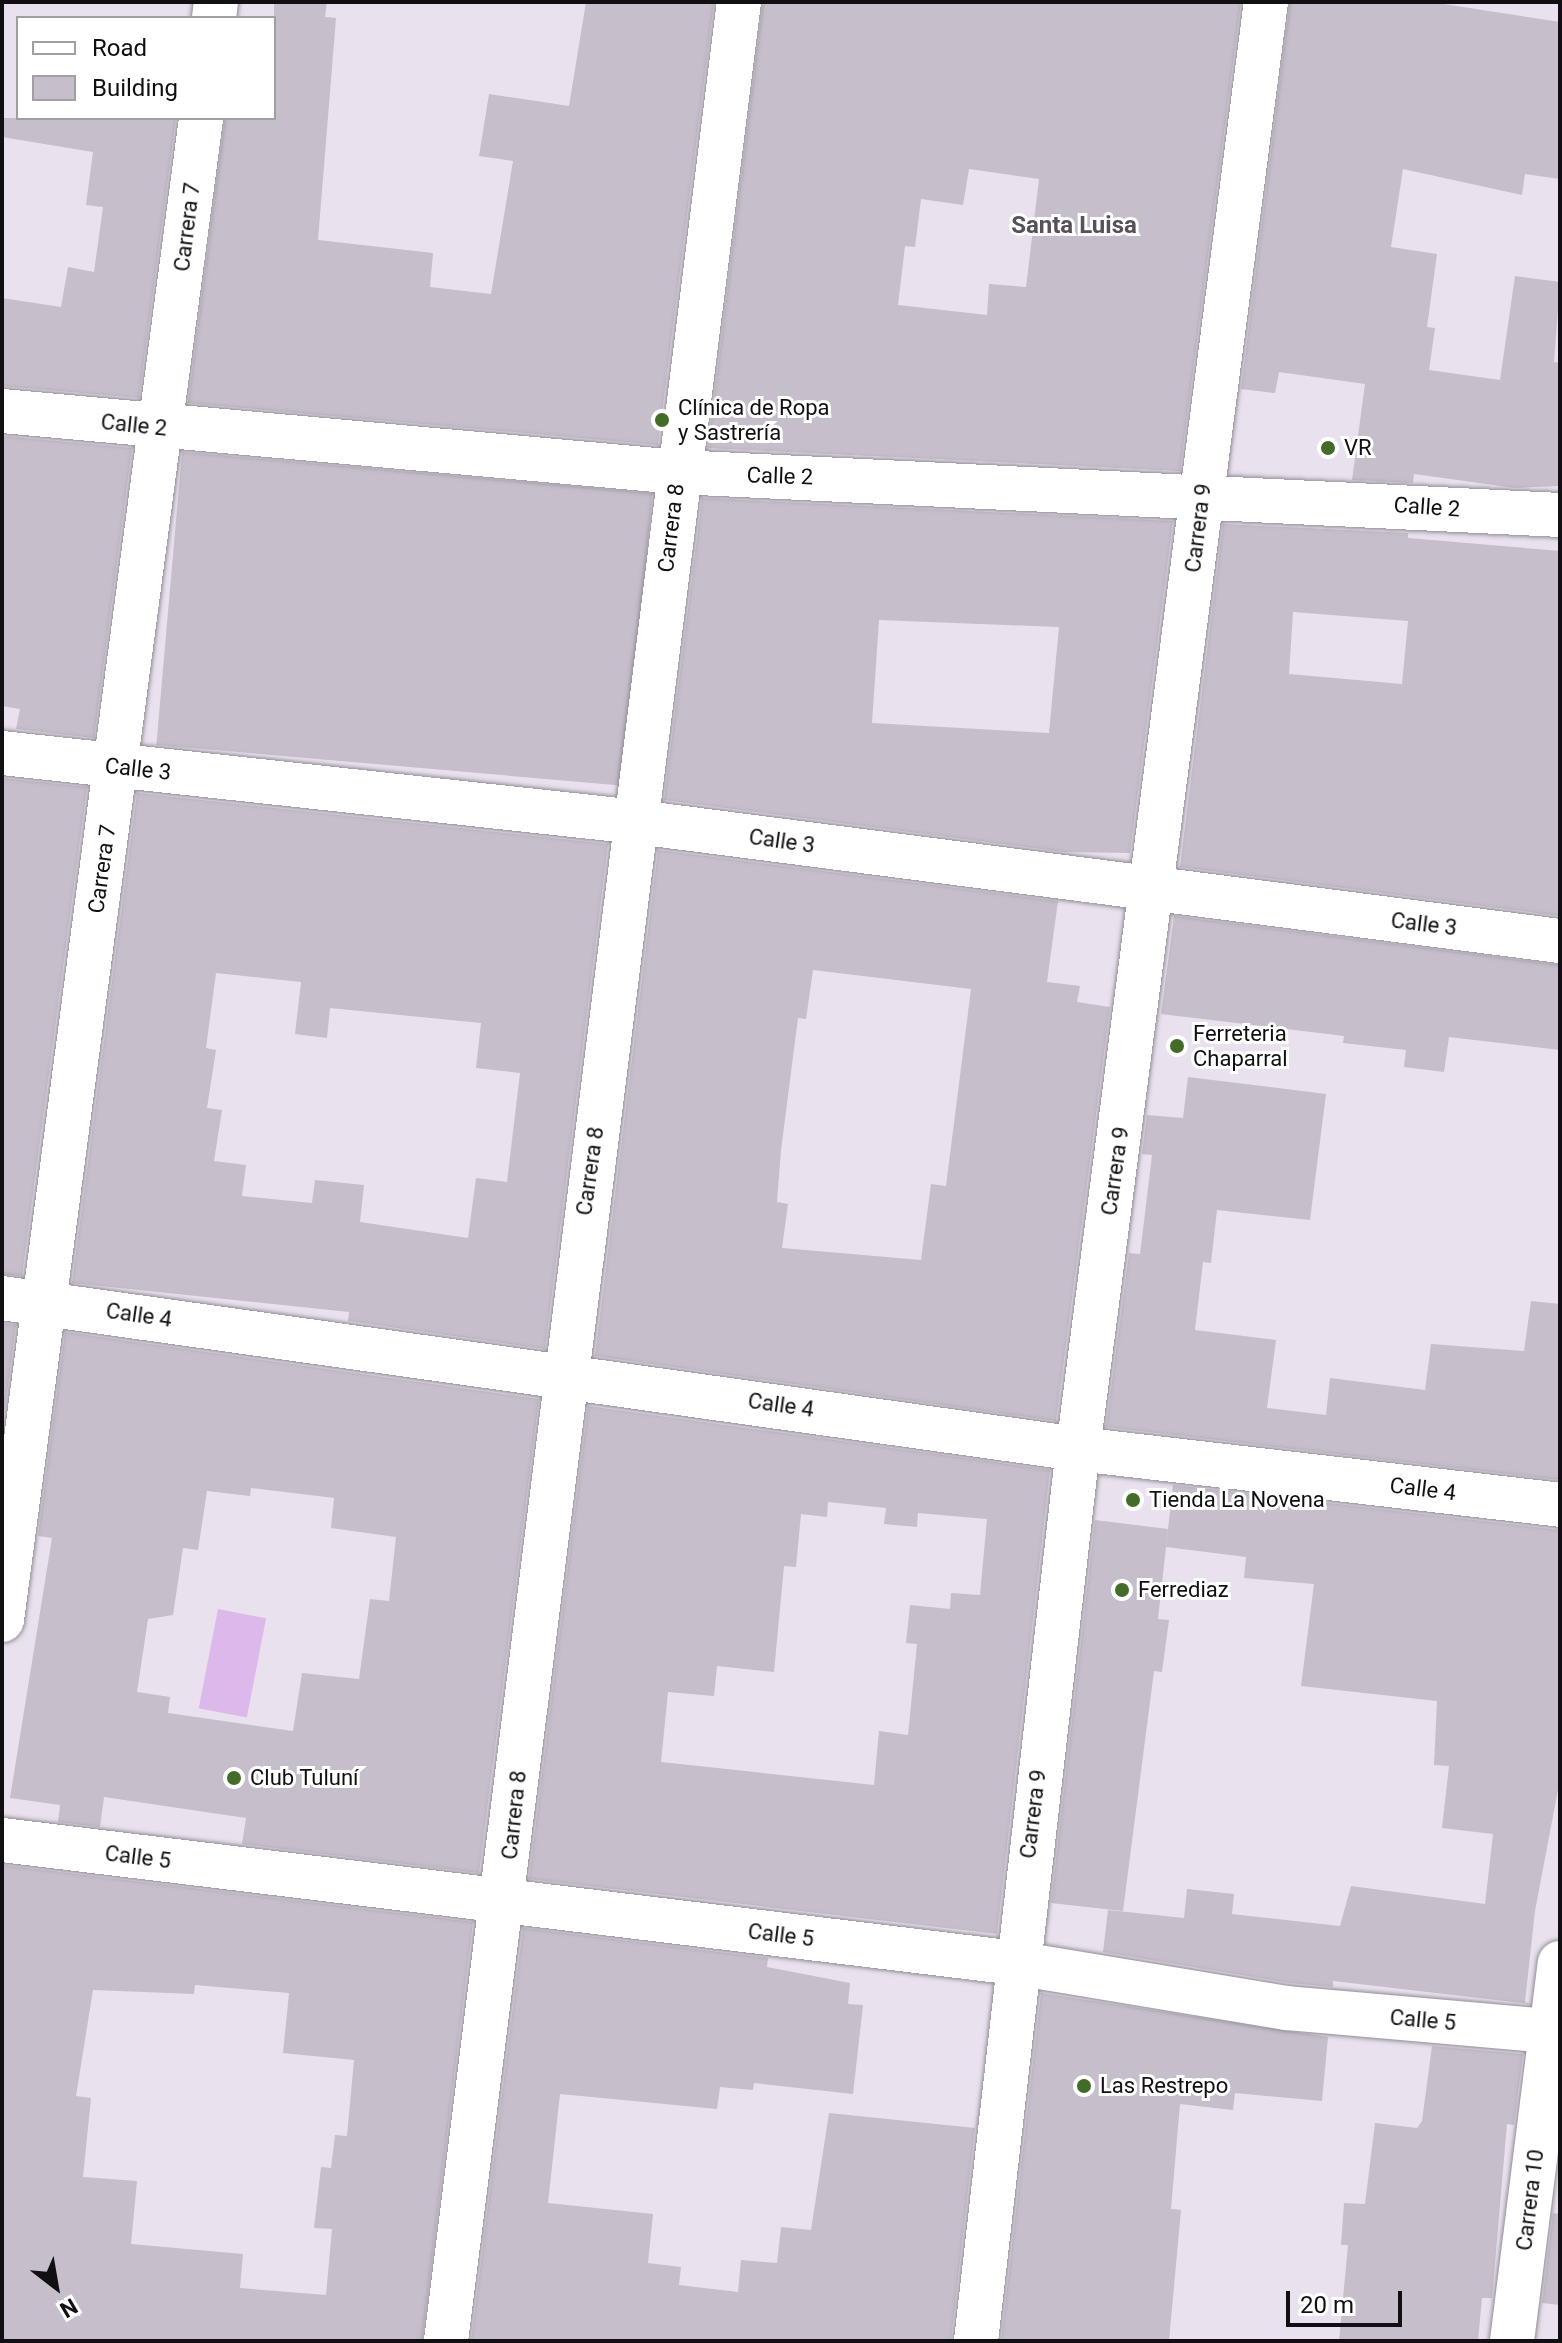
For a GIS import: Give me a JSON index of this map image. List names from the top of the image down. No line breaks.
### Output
{"streets":{"street":["Carrera 7","Calle 2","Carrera 8","Carrera 9","Calle 3","Calle 4","Calle 5","Carrera 10"]},"crossings":[["Carrera 7","Calle 2"],["Carrera 7","Calle 3"],["Carrera 7","Calle 4"],["Calle 2","Carrera 8"],["Calle 2","Carrera 9"],["Carrera 8","Calle 3"],["Carrera 8","Calle 4"],["Carrera 8","Calle 5"],["Carrera 9","Calle 3"],["Carrera 9","Calle 4"],["Carrera 9","Calle 5"],["Calle 5","Carrera 10"]],"districts":["Santa Luisa"],"places":["Clínica de Ropa y Sastrería","VR","Ferreteria Chaparral","Tienda La Novena","Ferrediaz","Club Tuluní","Las Restrepo"],"legend":["Road","Building"],"scale_bar":"20 m","north":"bottom right"}
